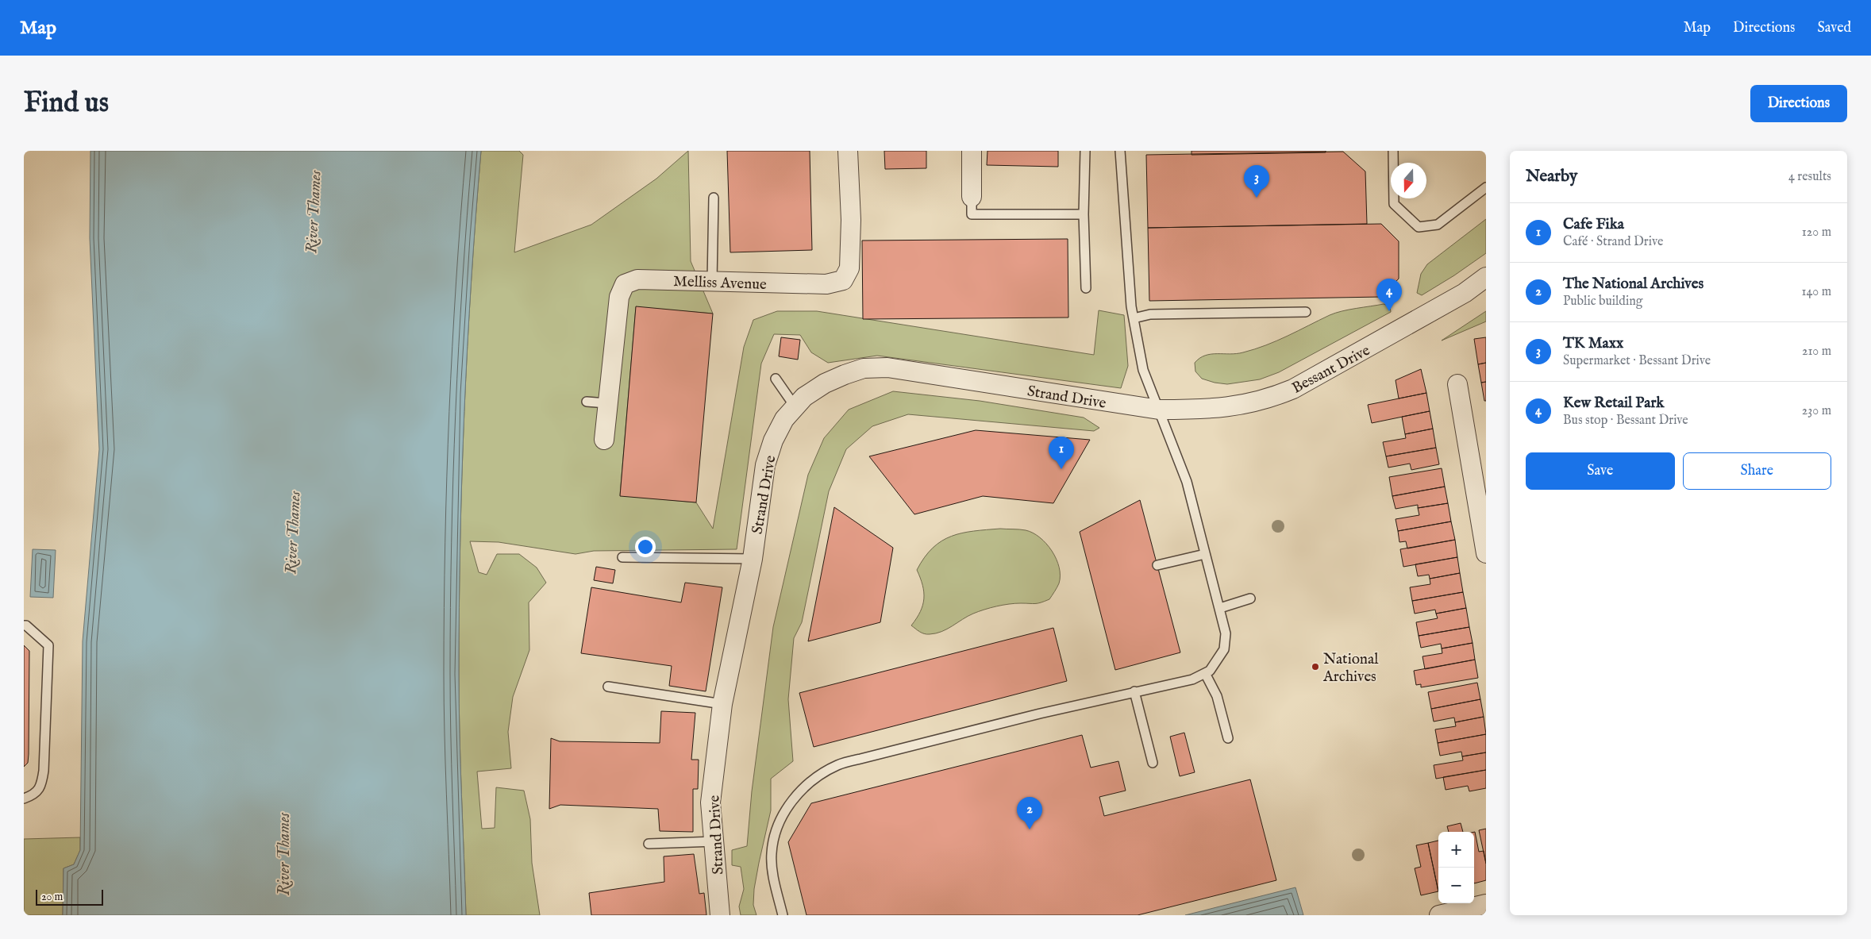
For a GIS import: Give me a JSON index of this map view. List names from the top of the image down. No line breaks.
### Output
{"streets":{"street":["Melliss Avenue","Bessant Drive","Strand Drive"]},"crossings":[["Bessant Drive","Strand Drive"]],"water":["River Thames"],"places":["National Archives"],"scale_bar":"20 m","north":"bottom","page":{"header":"Map","nav":["Map","Directions","Saved"],"buttons":["Directions",["Save","Share"]],"title":"Find us","heading":["Nearby","4 results"],"pins":["3","4","1","2"],"list":[{"mark":"1","name":"Cafe Fika","note":"Café · Strand Drive","value":"120 m"},{"mark":"2","name":"The National Archives","note":"Public building","value":"140 m"},{"mark":"3","name":"TK Maxx","note":"Supermarket · Bessant Drive","value":"210 m"},{"mark":"4","name":"Kew Retail Park","note":"Bus stop · Bessant Drive","value":"230 m"}],"map_buttons":["+","−"],"scale":"20 m"}}
